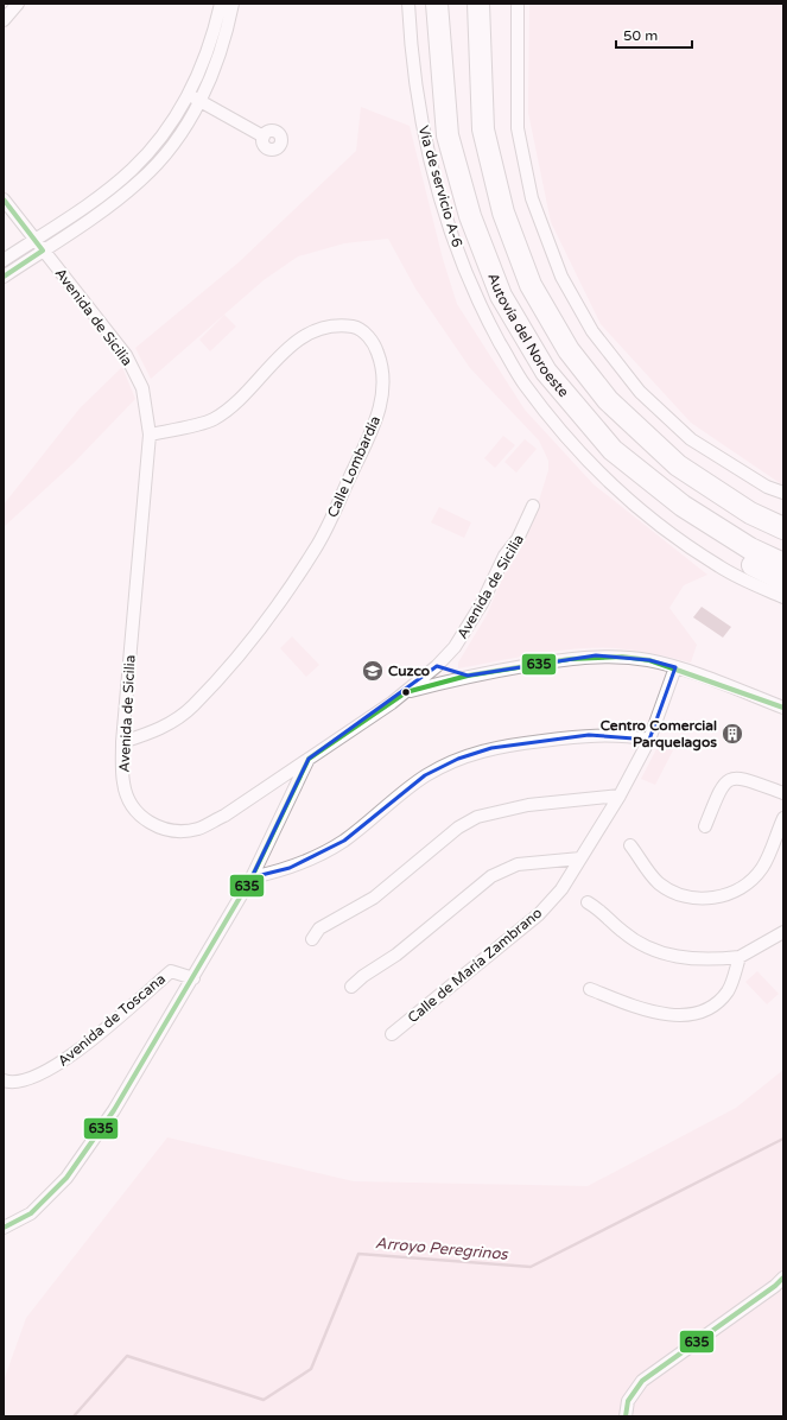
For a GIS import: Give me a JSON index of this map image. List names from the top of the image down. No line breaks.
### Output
{"streets":{"highway":["Autovía del Noroeste"],"street":["Vía de servicio A-6","Avenida de Sicilia","Calle Lombardía","Calle de María Zambrano","Avenida de Toscana"]},"crossings":[["Avenida de Sicilia","Calle Lombardía"]],"water":["Arroyo Peregrinos"],"places":{"school or university":["Cuzco"],"building":["Centro Comercial Parquelagos"]},"lines":["transit line 635"],"scale_bar":"50 m"}
